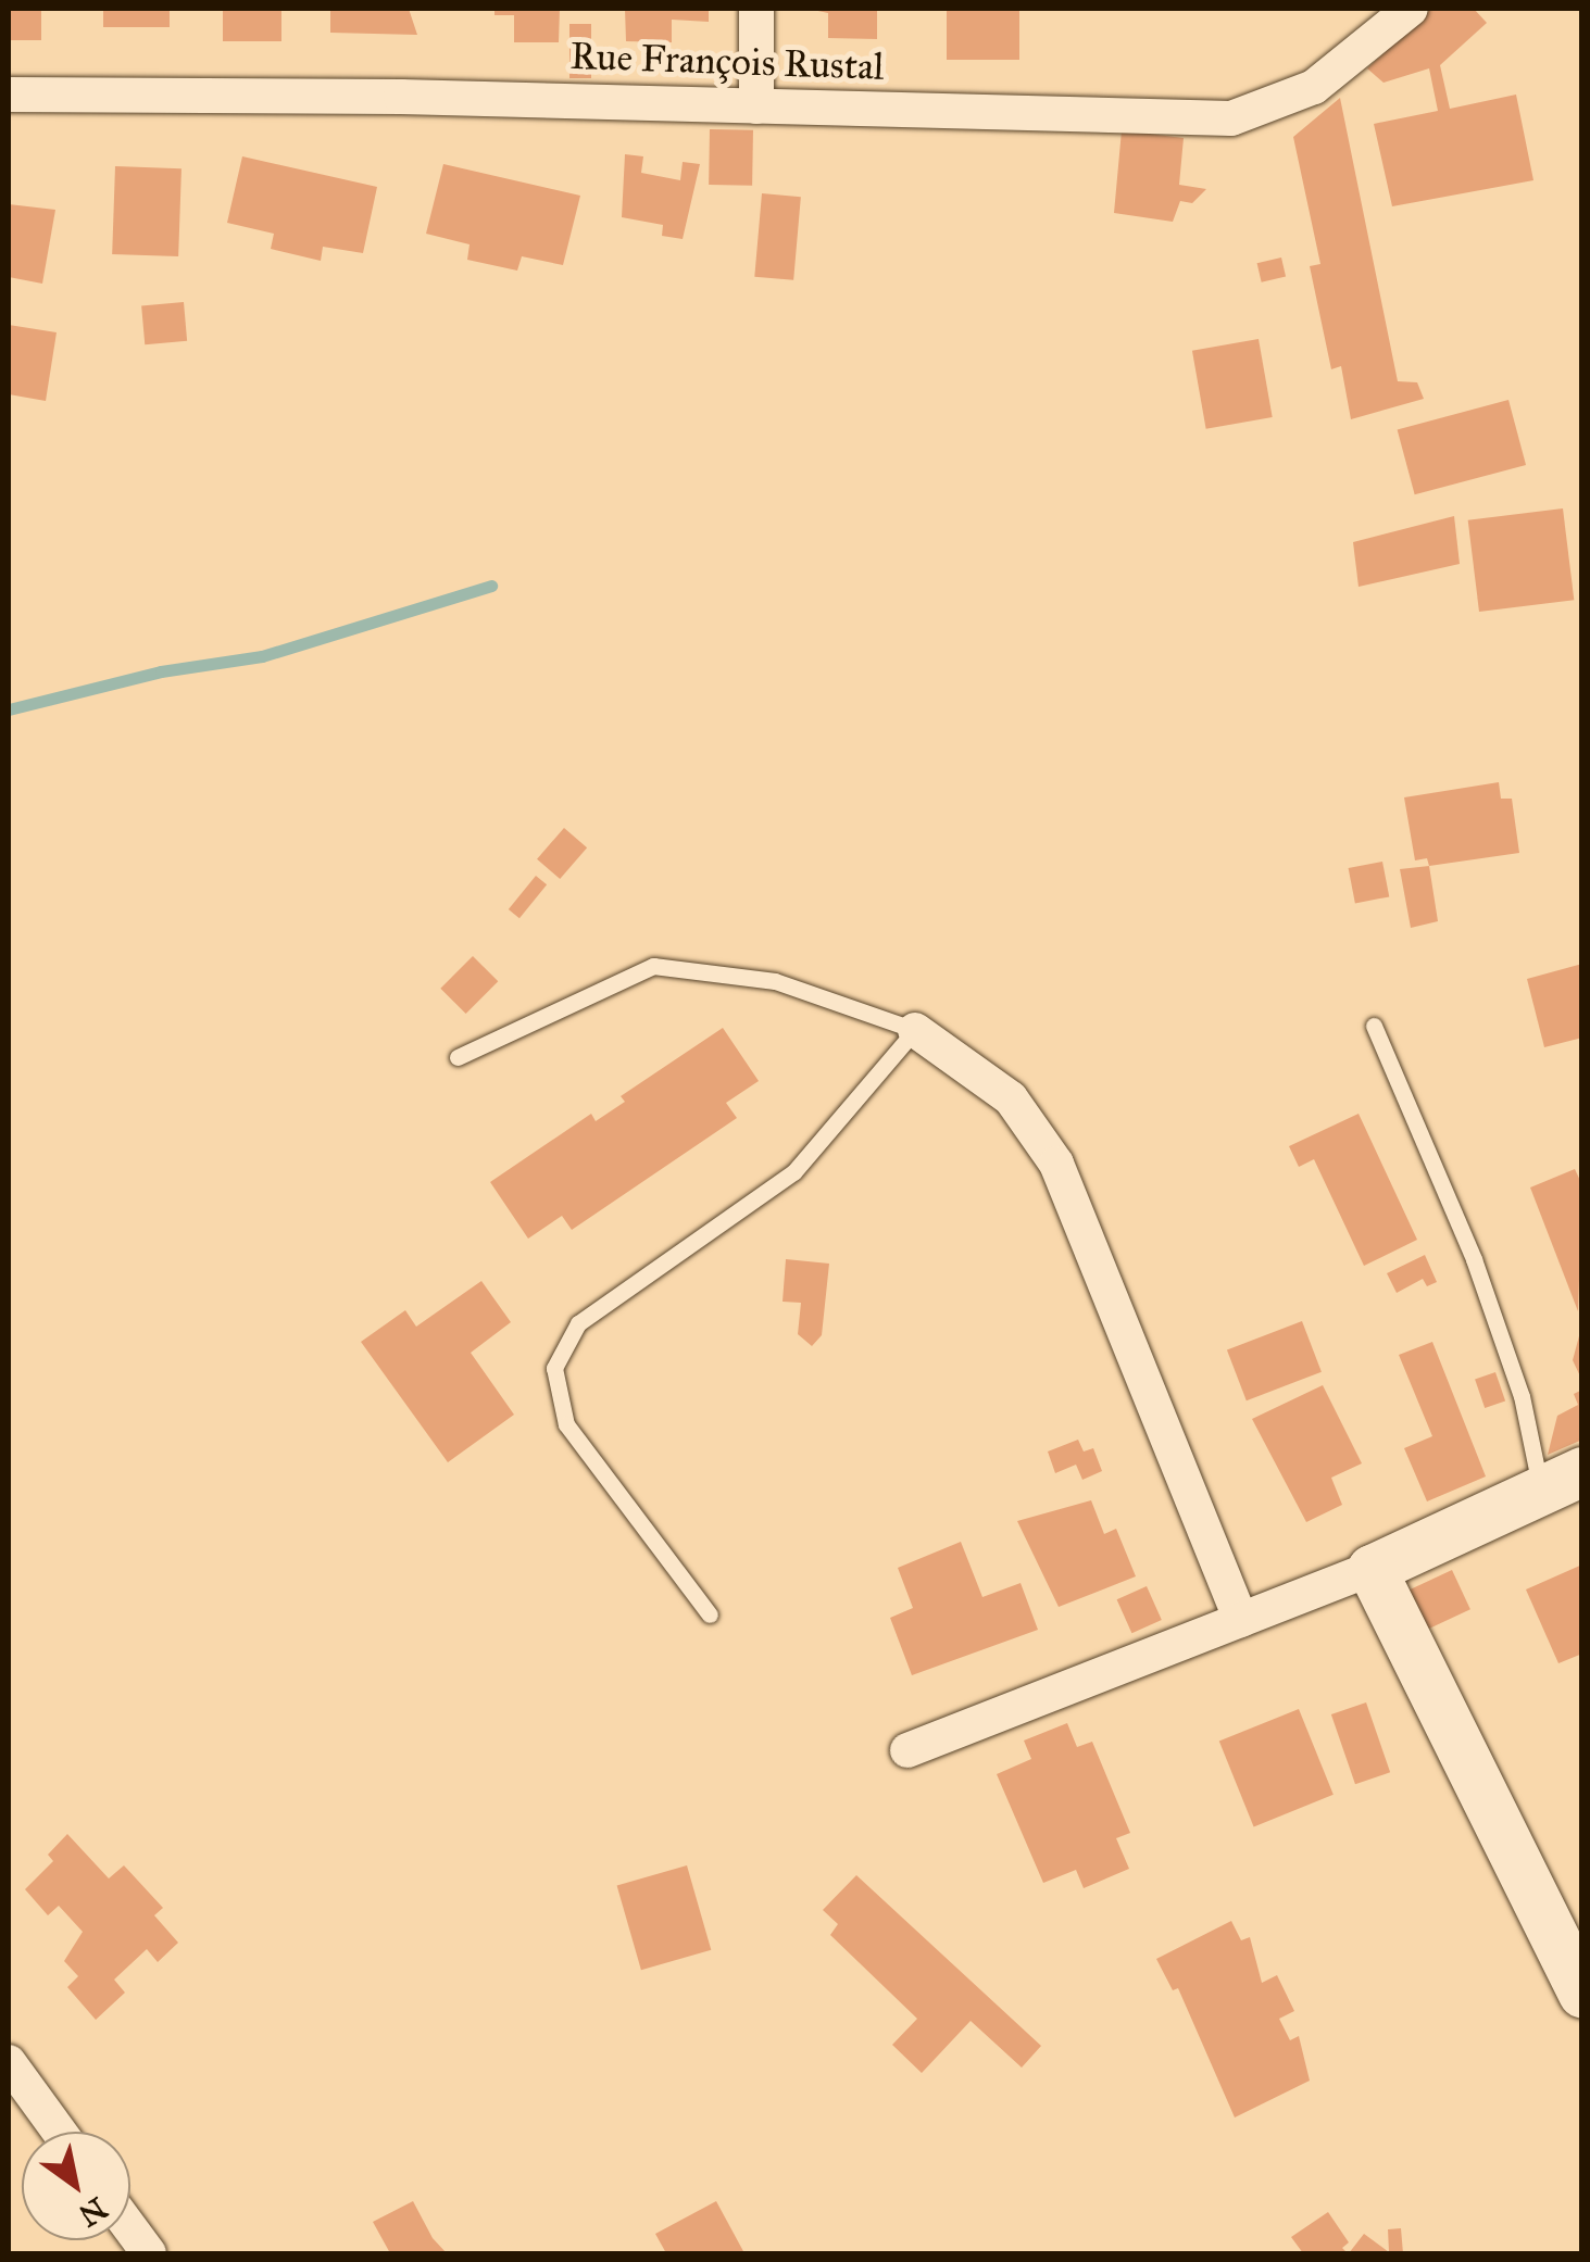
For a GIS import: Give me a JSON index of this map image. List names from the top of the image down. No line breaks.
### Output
{"streets":{"street":["Rue François Rustal"]},"north":"bottom right"}
